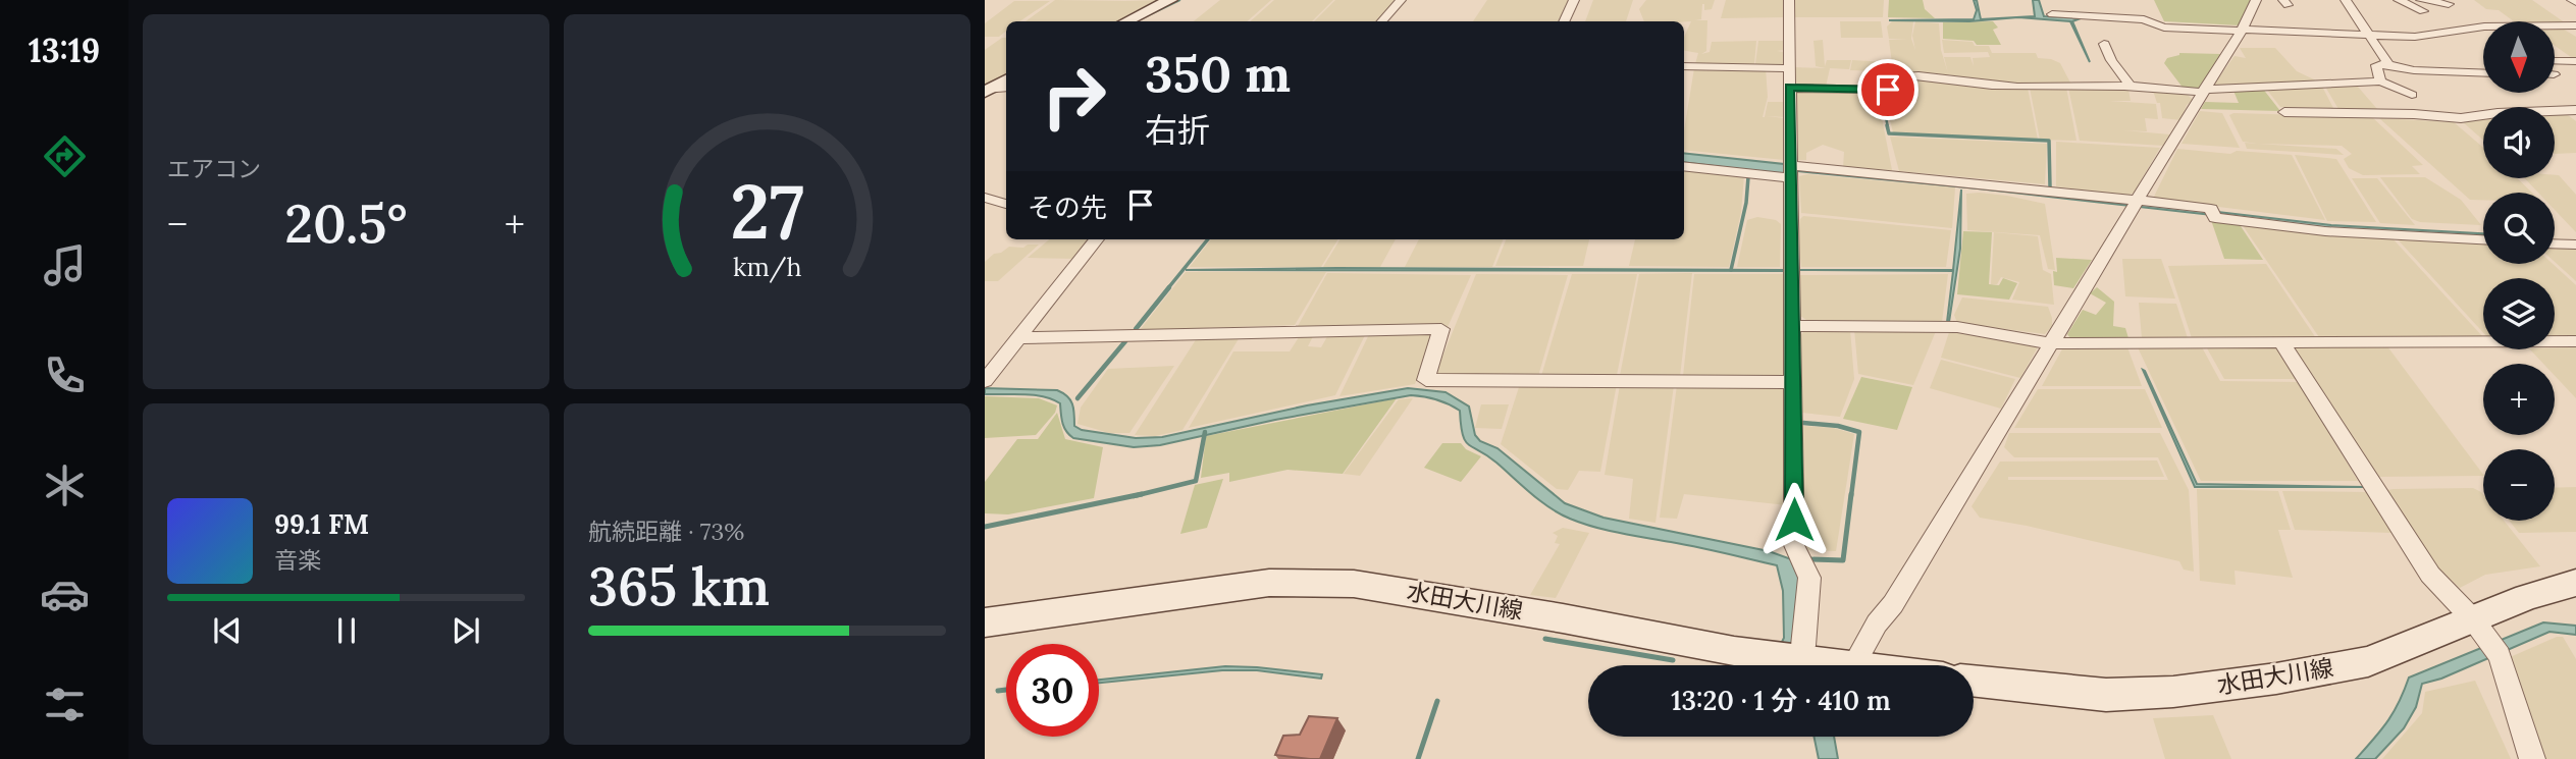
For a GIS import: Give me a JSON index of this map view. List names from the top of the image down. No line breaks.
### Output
{"streets":{"main road":["水田大川線"]},"north":"bottom","page":{"tabs":"13:19","tile":["エアコン",["航続距離 · 73%","365 km"]],"map_buttons":["+","−"],"turn":["350 m","右折"],"then":"その先","heat":["−","20.5°","+"],"song":["99.1 FM","音楽"],"limit":"30","trip":"13:20 · 1 分 · 410 m","gauge":["27","km/h"]}}
